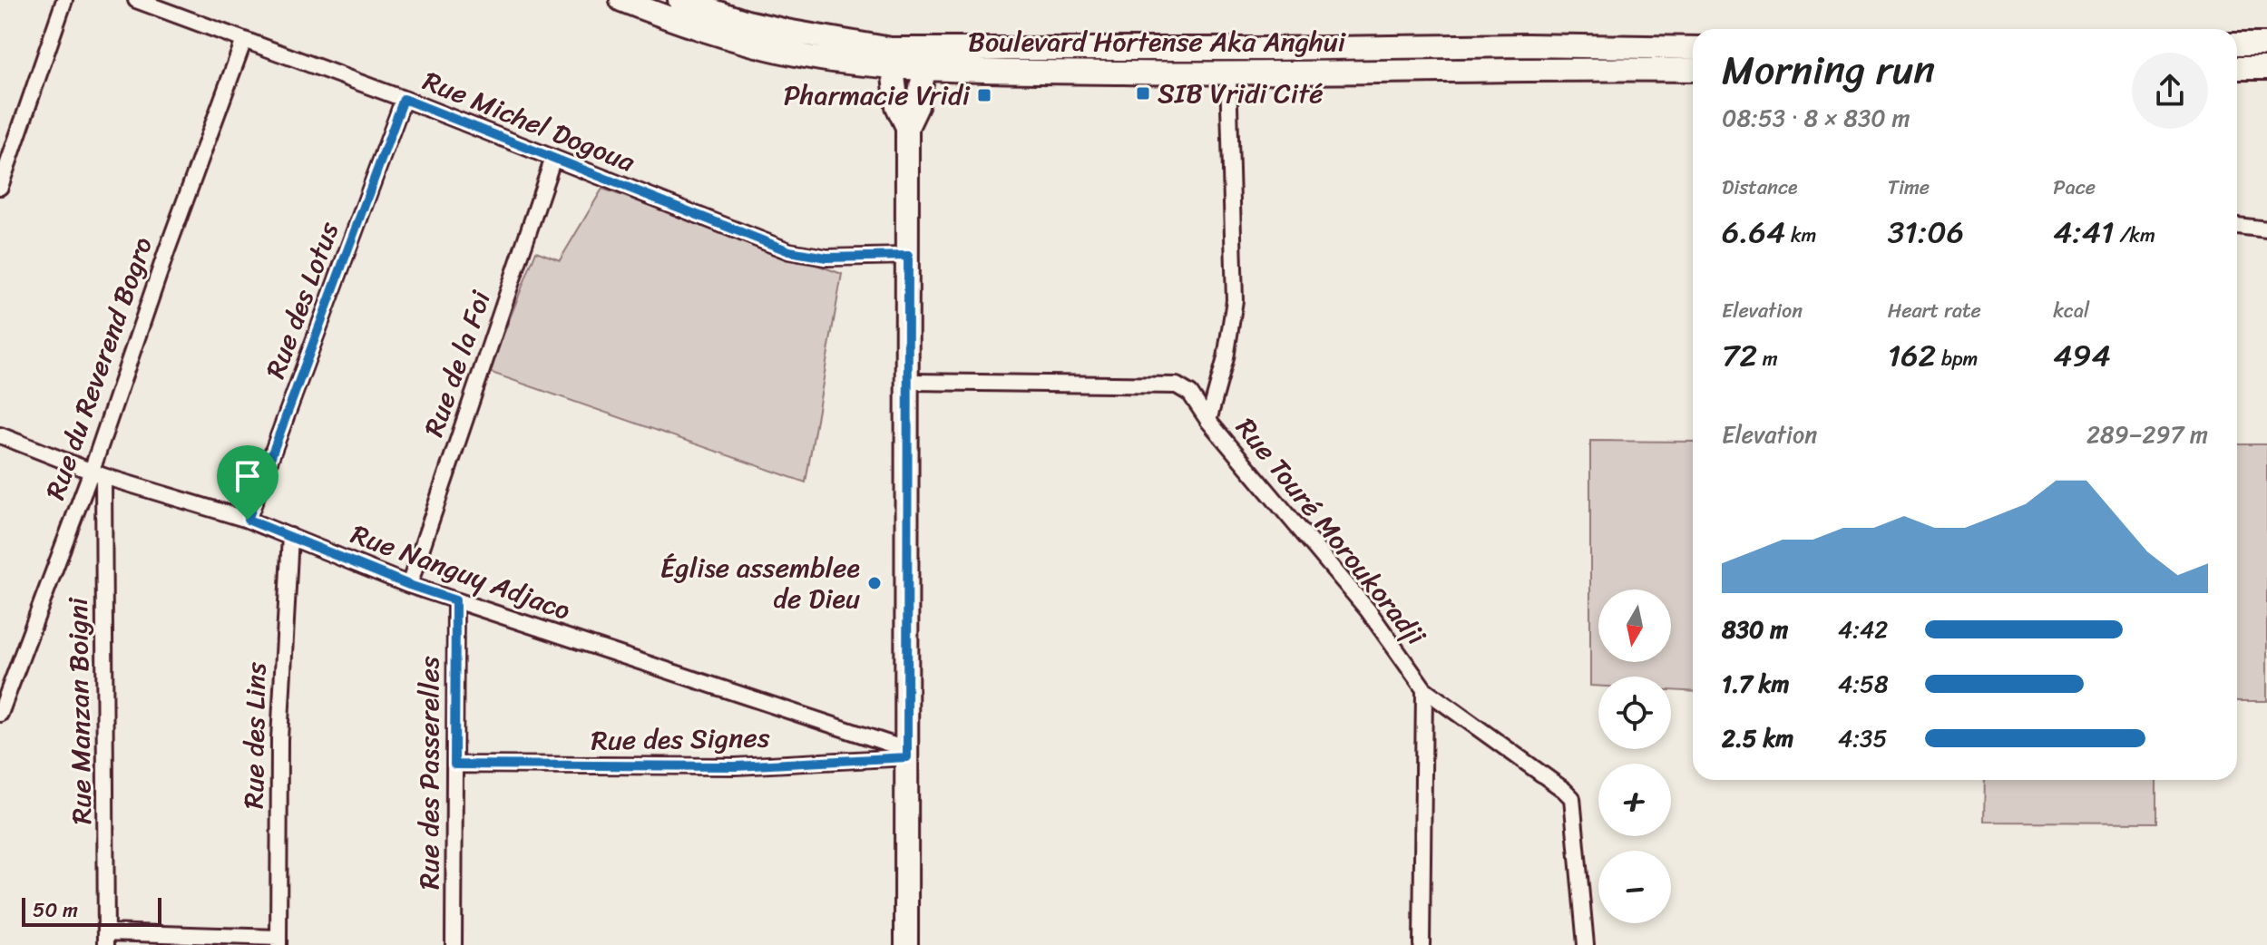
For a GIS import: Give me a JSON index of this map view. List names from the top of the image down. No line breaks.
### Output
{"streets":{"main road":["Boulevard Hortense Aka Anghui"],"street":["Rue Michel Dogoua","Rue des Lotus","Rue de la Foi","Rue du Reverend Bogro","Rue Touré Moroukoradji","Rue Nanguy Adjaco","Rue Manzan Boigni","Rue des Lins","Rue des Signes","Rue des Passerelles"]},"crossings":[["Boulevard Hortense Aka Anghui","Rue Touré Moroukoradji"],["Rue Michel Dogoua","Rue des Lotus"],["Rue Michel Dogoua","Rue de la Foi"],["Rue Michel Dogoua","Rue du Reverend Bogro"],["Rue des Lotus","Rue Nanguy Adjaco"],["Rue de la Foi","Rue Nanguy Adjaco"],["Rue du Reverend Bogro","Rue Nanguy Adjaco"],["Rue du Reverend Bogro","Rue Manzan Boigni"],["Rue Nanguy Adjaco","Rue Manzan Boigni"],["Rue Nanguy Adjaco","Rue des Lins"],["Rue Nanguy Adjaco","Rue des Signes"],["Rue Nanguy Adjaco","Rue des Passerelles"],["Rue des Signes","Rue des Passerelles"]],"places":{"transit":["SIB Vridi Cité","Pharmacie Vridi"],"other":["Église assemblee de Dieu"]},"scale_bar":"50 m","north":"bottom","page":{"heading":["Morning run","08:53 · 8 × 830 m"],"stats":[["Distance","6.64 km"],["Time","31:06"],["Pace","4:41 /km"],["Elevation","72 m"],["Heart rate","162 bpm"],["kcal","494"]],"chart":["Elevation","289–297 m"],"map_buttons":["+","−"],"list":[{"name":"830 m","note":"4:42"},{"name":"1.7 km","note":"4:58"},{"name":"2.5 km","note":"4:35"}],"scale":"50 m"}}
